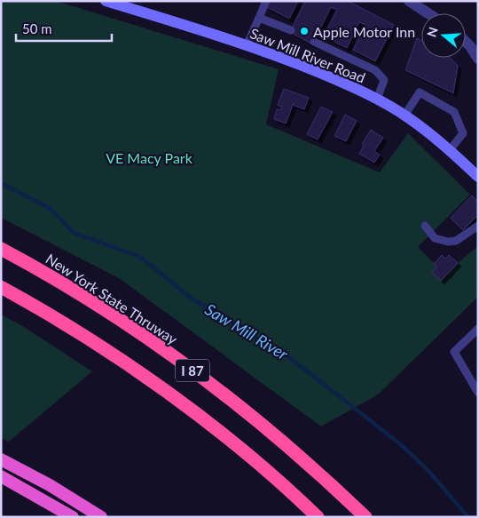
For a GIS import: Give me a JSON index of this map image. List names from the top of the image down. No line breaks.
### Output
{"streets":{"highway":["New York State Thruway","I 87"],"main road":["Saw Mill River Road"]},"water":["Saw Mill River"],"parks":["VE Macy Park"],"places":["Apple Motor Inn"],"scale_bar":"50 m","north":"left"}
